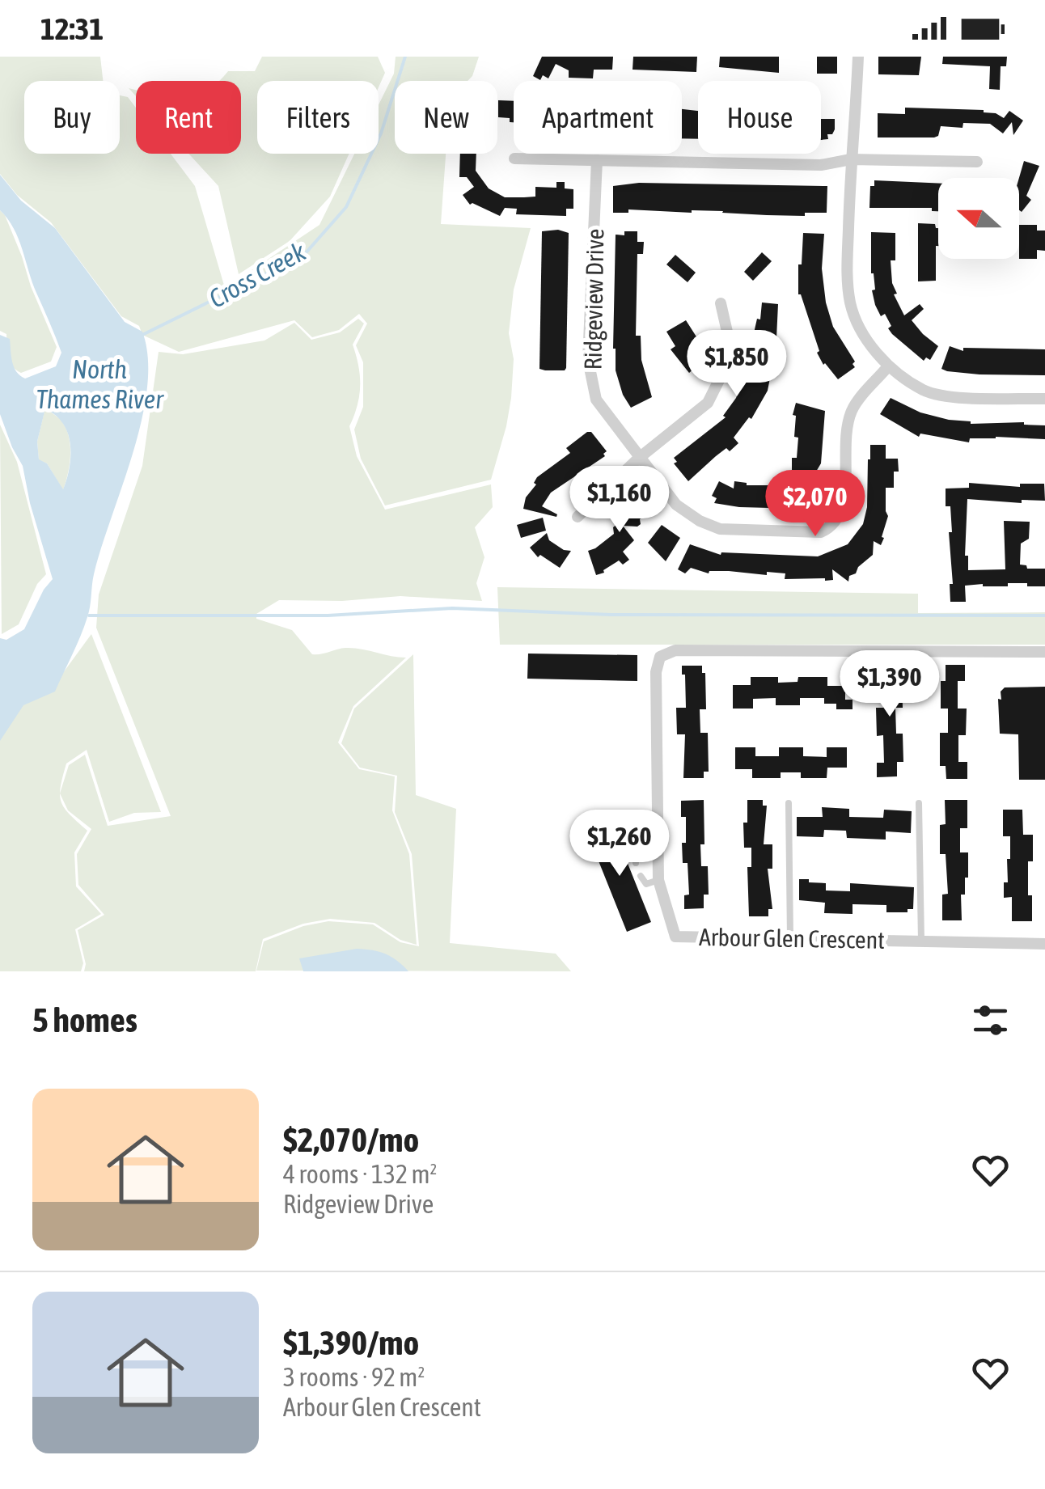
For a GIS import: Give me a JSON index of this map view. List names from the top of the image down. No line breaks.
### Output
{"streets":{"street":["Ridgeview Drive","Arbour Glen Crescent"]},"water":["Cross Creek","North Thames River"],"north":"left","page":{"status":"12:31","chip":["Buy","Rent","Filters","New","Apartment","House"],"price":["$1,850","$1,160","$2,070","$1,390","$1,260"],"heading":"5 homes","list":[{"name":"$2,070/mo","note":"4 rooms · 132 m² · Ridgeview Drive"},{"name":"$1,390/mo","note":"3 rooms · 92 m² · Arbour Glen Crescent"}]}}
